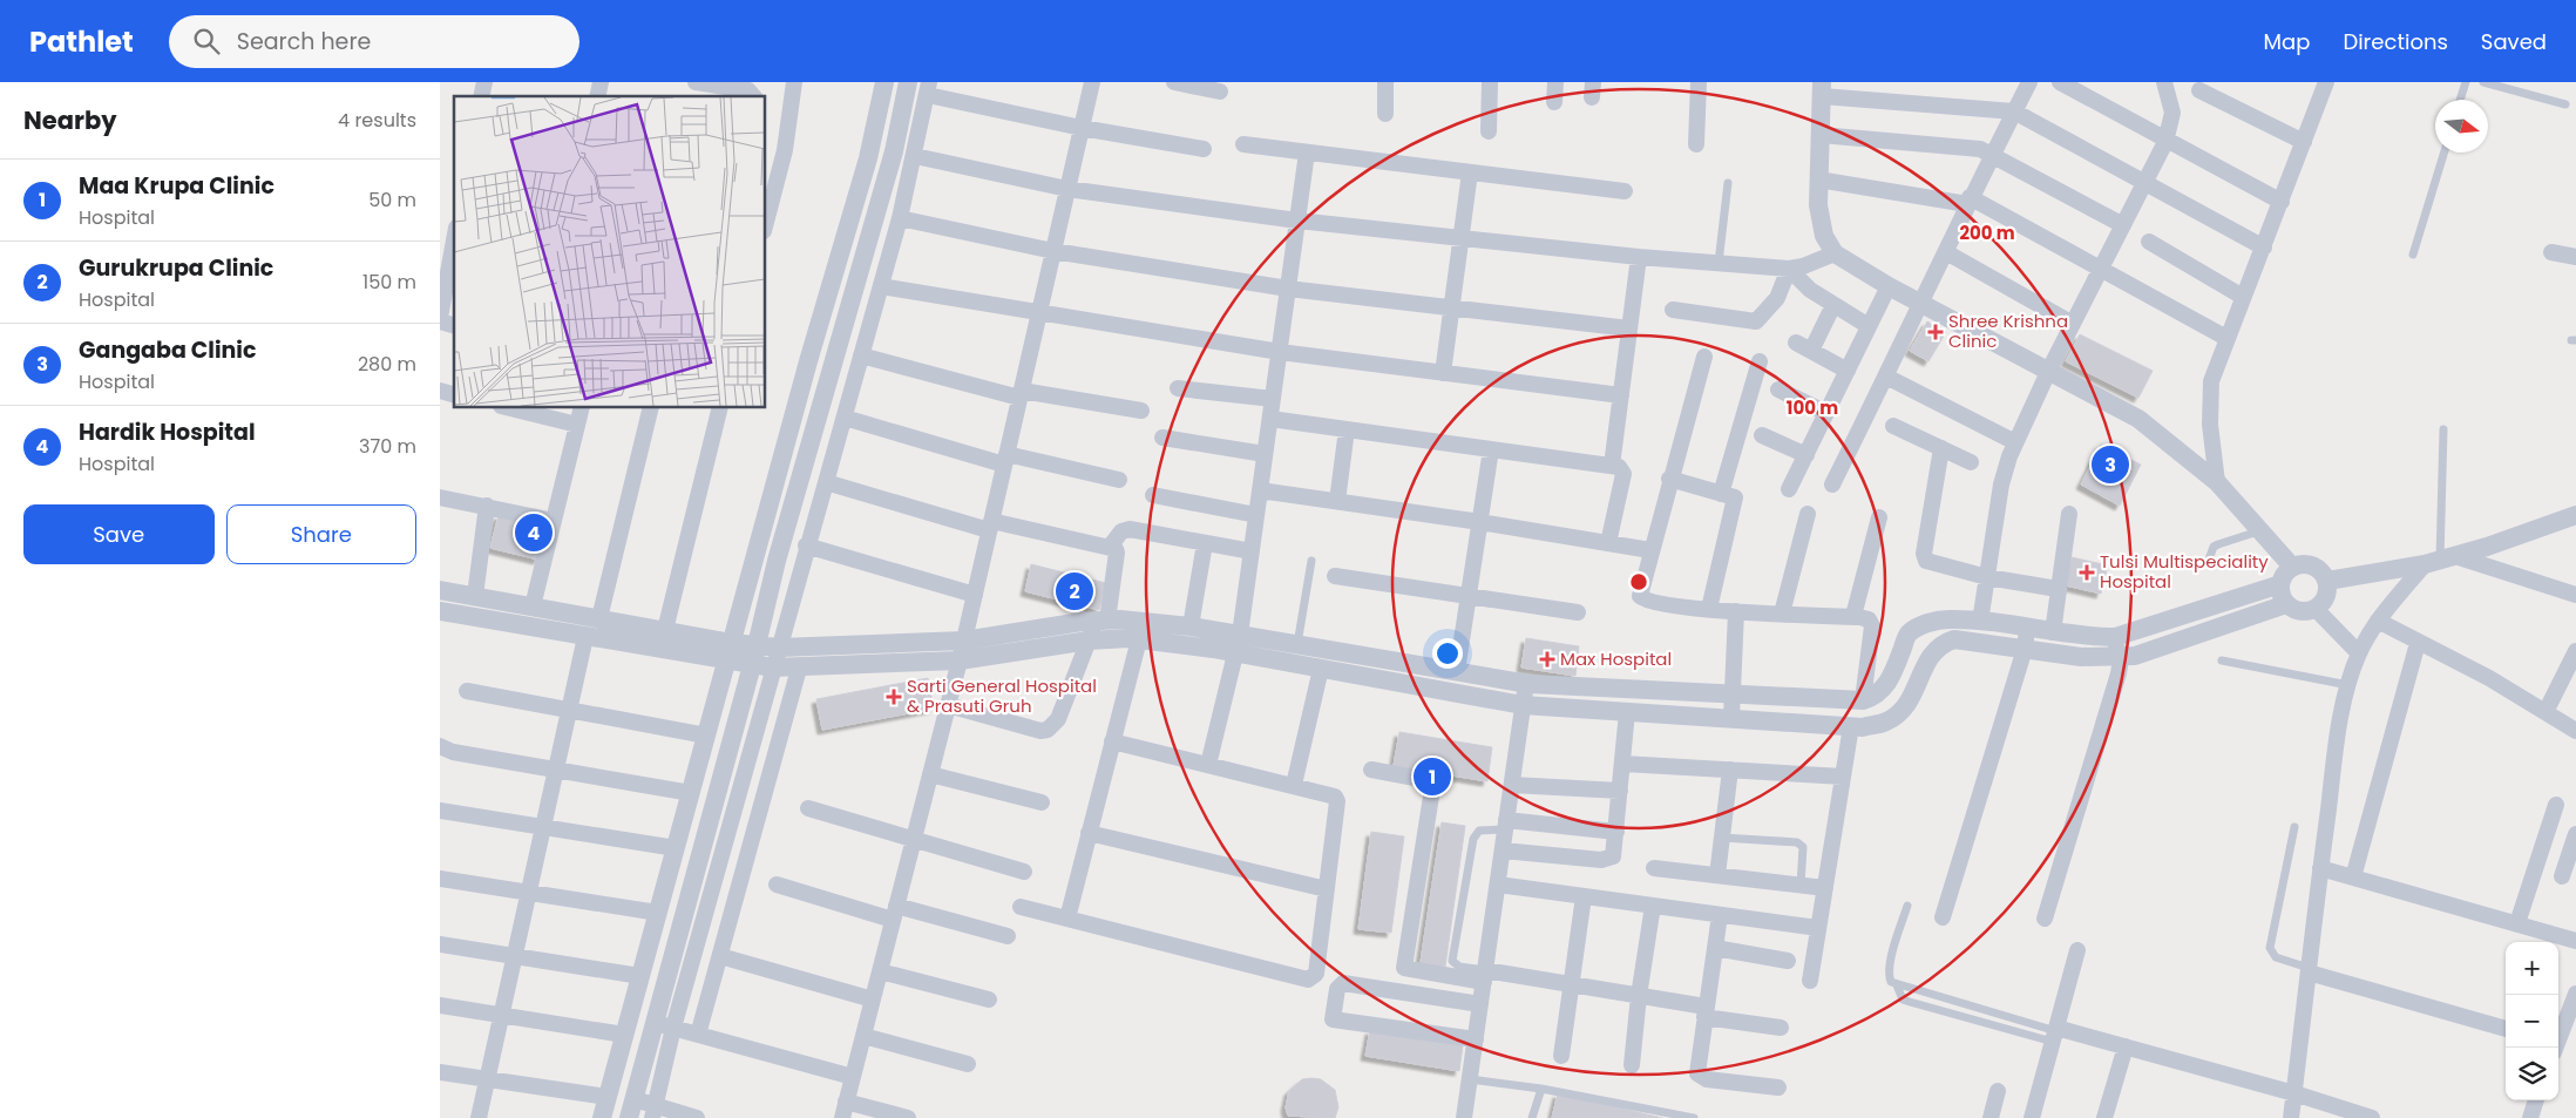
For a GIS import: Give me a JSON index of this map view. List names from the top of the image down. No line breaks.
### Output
{"places":{"health":["Shree Krishna Clinic","Tulsi Multispeciality Hospital","Max Hospital","Sarti General Hospital & Prasuti Gruh"]},"north":"right","page":{"header":"Pathlet","search":"Search here","nav":["Map","Directions","Saved"],"heading":["Nearby","4 results"],"list":[{"mark":"1","name":"Maa Krupa Clinic","note":"Hospital","value":"50 m"},{"mark":"2","name":"Gurukrupa Clinic","note":"Hospital","value":"150 m"},{"mark":"3","name":"Gangaba Clinic","note":"Hospital","value":"280 m"},{"mark":"4","name":"Hardik Hospital","note":"Hospital","value":"370 m"}],"pins":["3","4","2","1"],"buttons":["Save","Share"],"map_buttons":["+","−"]},"rings":["200 m","100 m"]}
